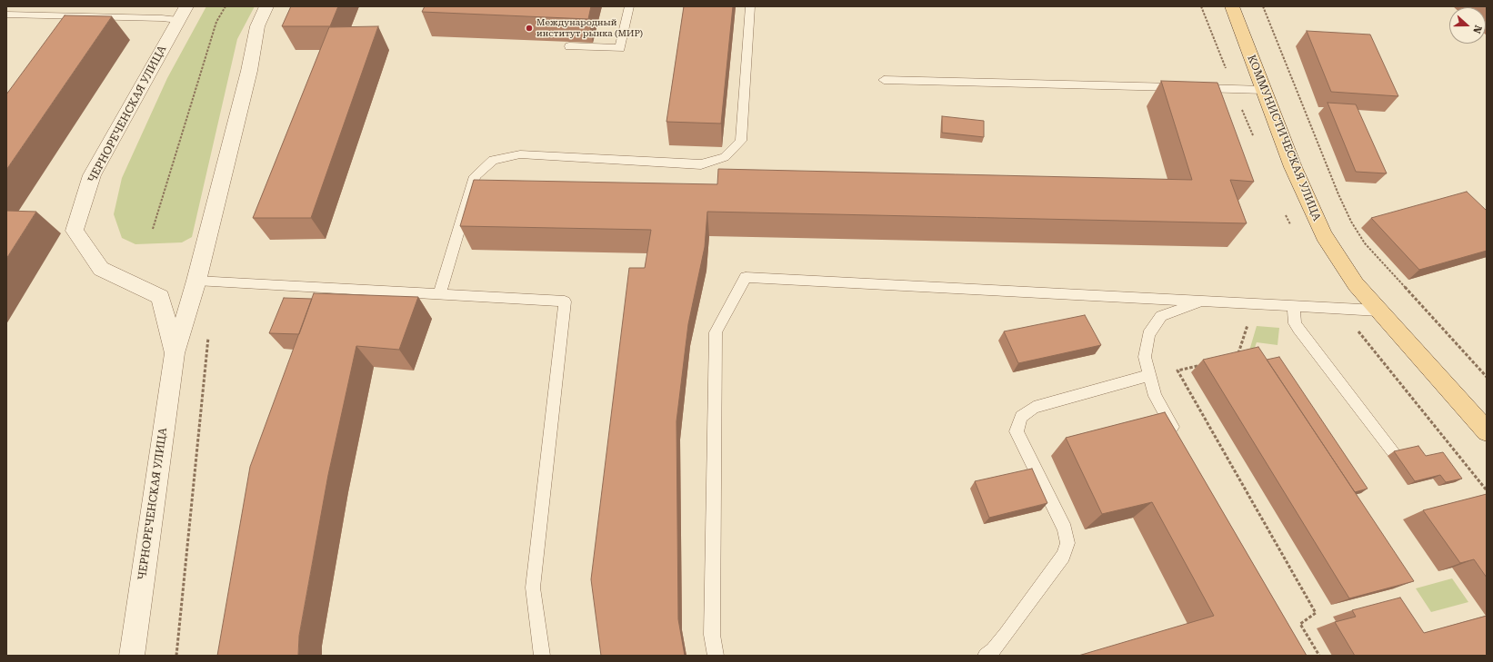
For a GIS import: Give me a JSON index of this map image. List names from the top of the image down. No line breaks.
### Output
{"streets":{"main road":["КОММУНИСТИЧЕСКАЯ УЛИЦА"],"street":["ЧЕРНОРЕЧЕНСКАЯ УЛИЦА"]},"places":["Международный институт рынка (МИР)"],"north":"right"}
